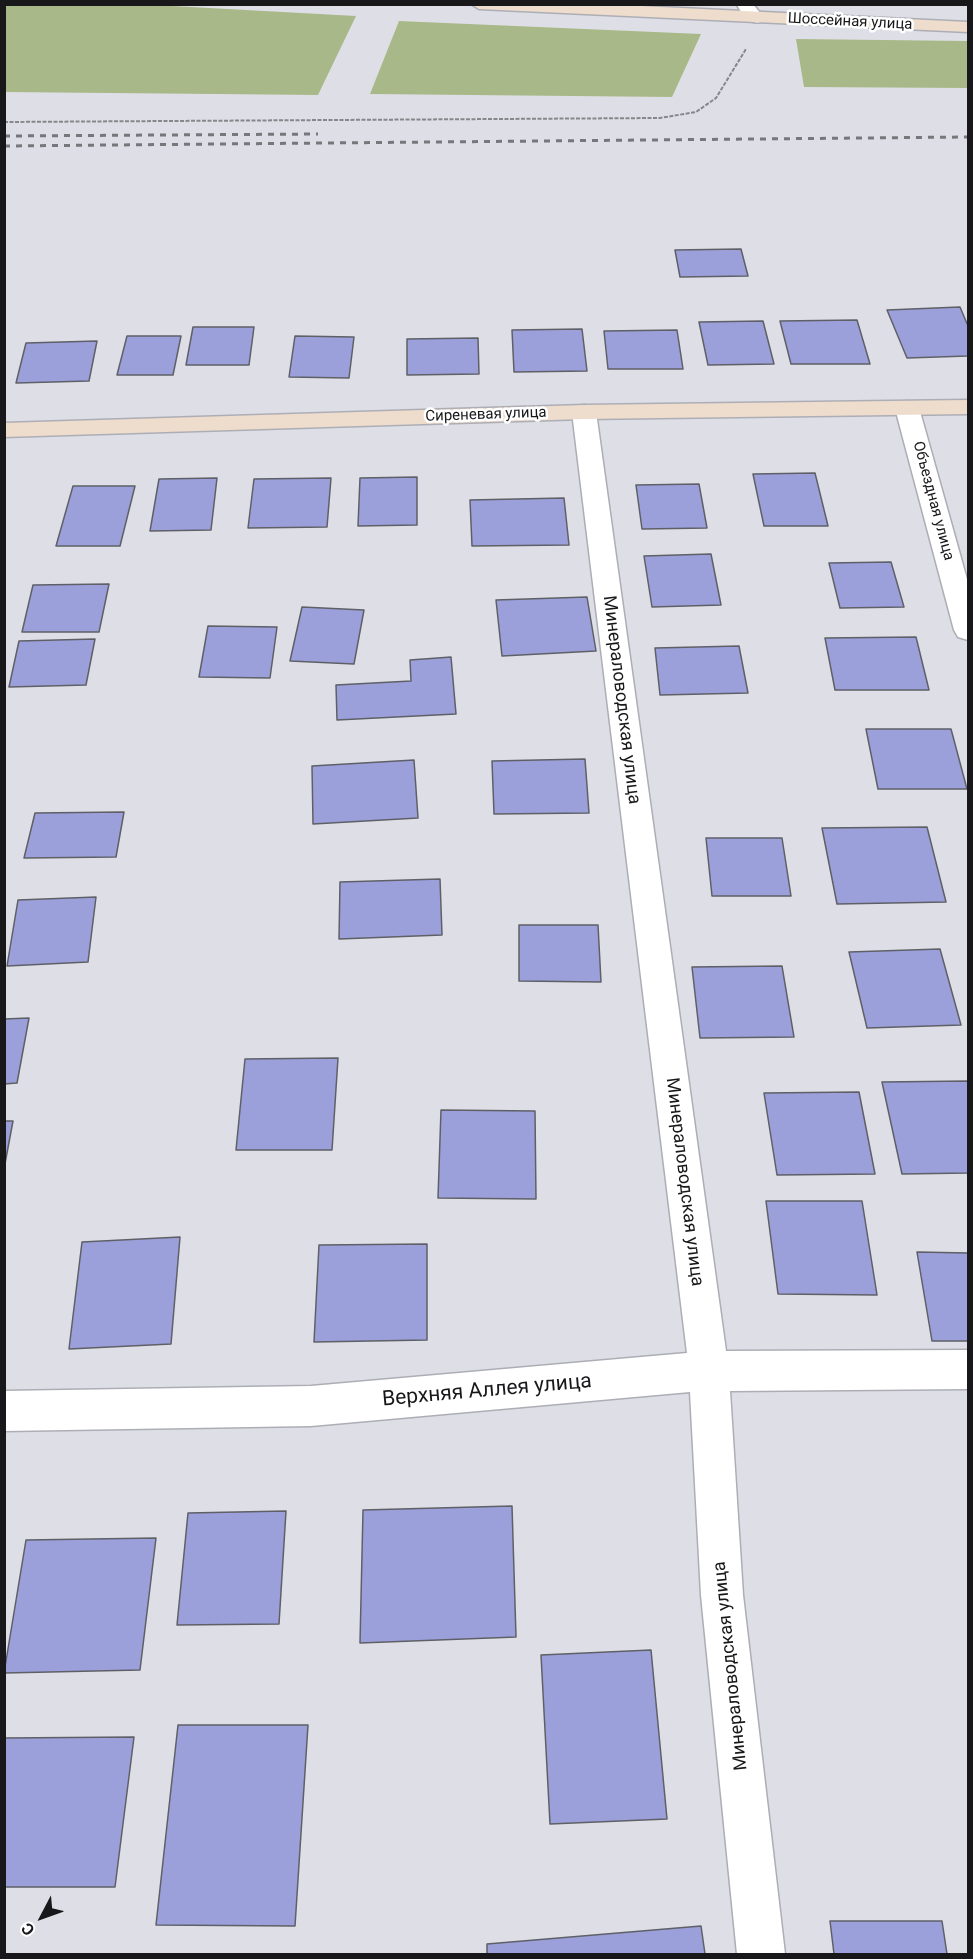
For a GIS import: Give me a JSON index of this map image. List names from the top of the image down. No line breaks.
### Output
{"streets":{"street":["Шоссейная улица","Сиреневая улица","Объездная улица","Минераловодская улица","Верхняя Аллея улица"]},"crossings":[["Сиреневая улица","Объездная улица"],["Сиреневая улица","Минераловодская улица"],["Минераловодская улица","Верхняя Аллея улица"]],"north":"bottom left"}
